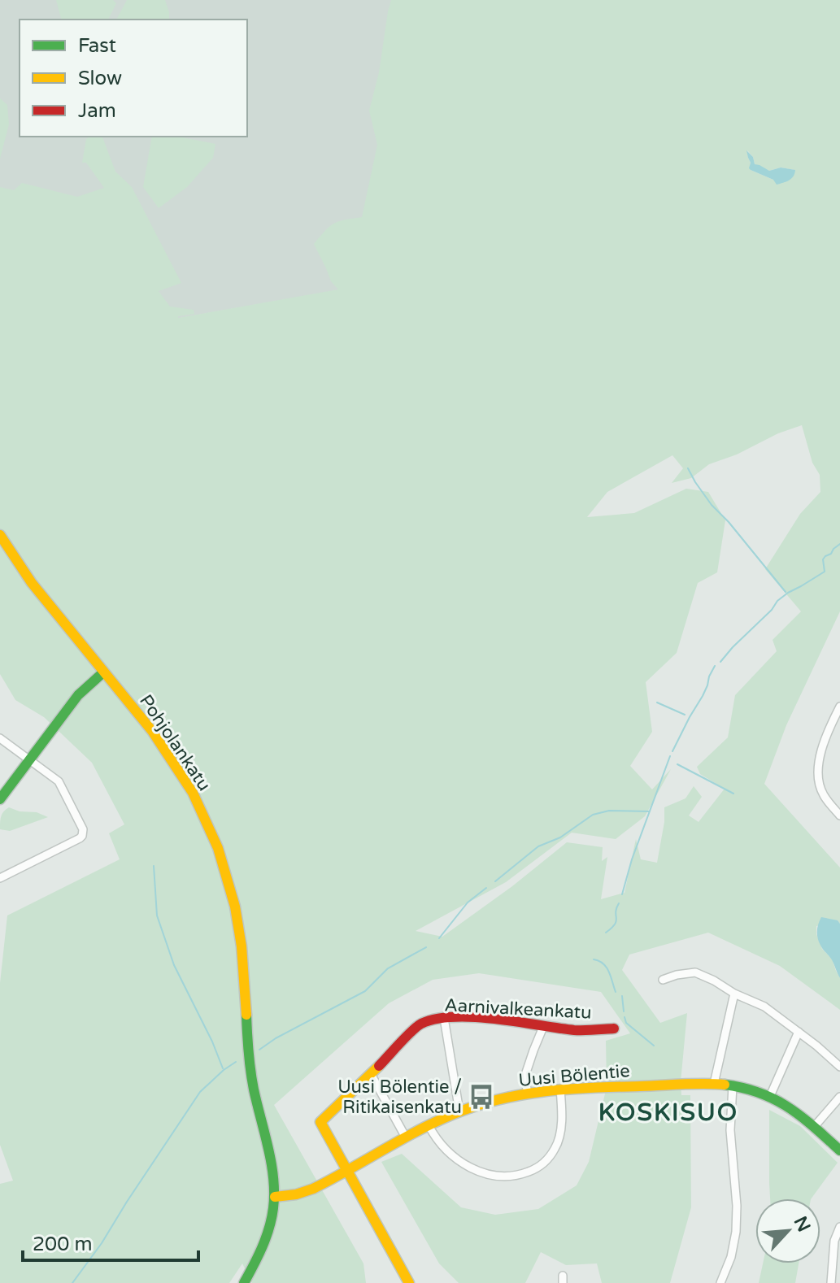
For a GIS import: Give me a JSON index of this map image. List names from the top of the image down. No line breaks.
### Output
{"streets":{"street":["Pohjolankatu","Aarnivalkeankatu","Uusi Bölentie"]},"crossings":[["Pohjolankatu","Uusi Bölentie"],["Aarnivalkeankatu","Uusi Bölentie"]],"districts":["KOSKISUO"],"places":{"bus stop":["Uusi Bölentie / Ritikaisenkatu"]},"legend":["Fast","Slow","Jam"],"scale_bar":"200 m","north":"top right"}
